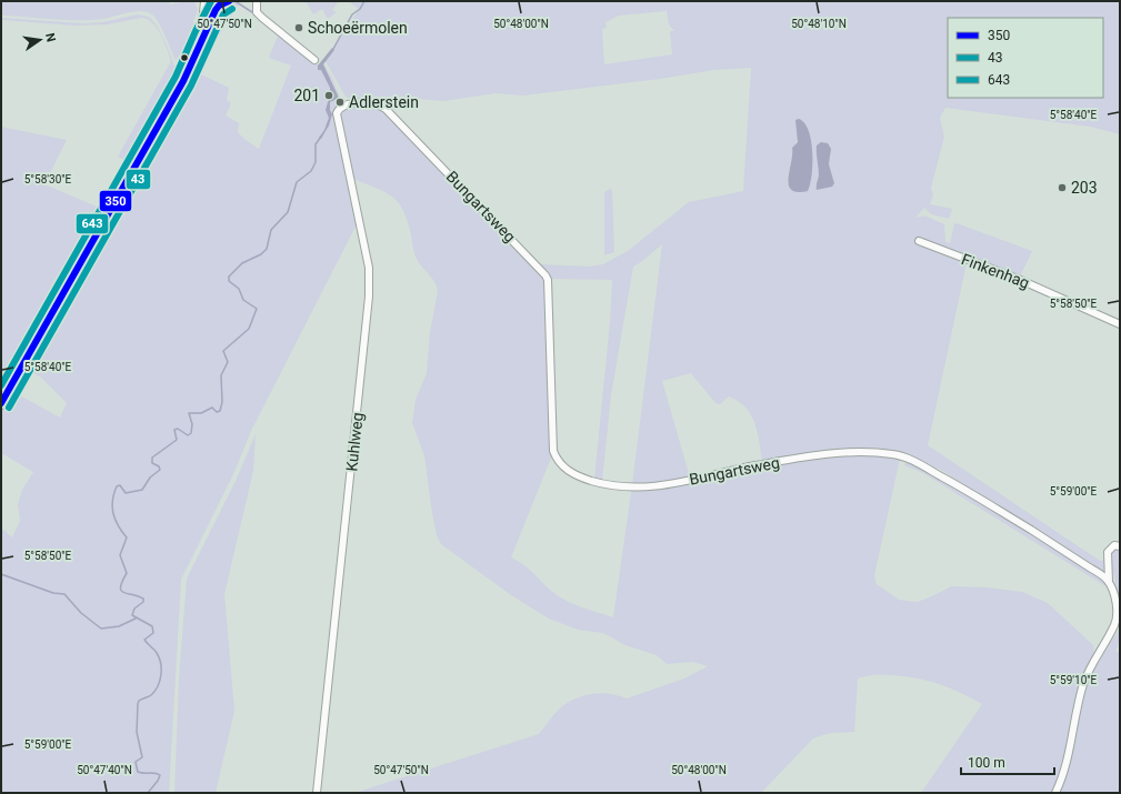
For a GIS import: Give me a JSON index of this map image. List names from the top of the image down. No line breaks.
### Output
{"streets":{"street":["Bungartsweg","Finkenhag","Kuhlweg"]},"crossings":[["Bungartsweg","Kuhlweg"]],"places":["Schoeërmolen","201","Adlerstein","203"],"lines":["transit line 350","transit line 643","transit line 43"],"legend":["350","43","643"],"scale_bar":"100 m","north":"right","coordinates":["50°47'50\"N","50°48'00\"N","50°48'10\"N","5°58'40\"E","5°58'30\"E","5°58'50\"E","5°59'00\"E","5°59'10\"E","50°47'40\"N"]}
